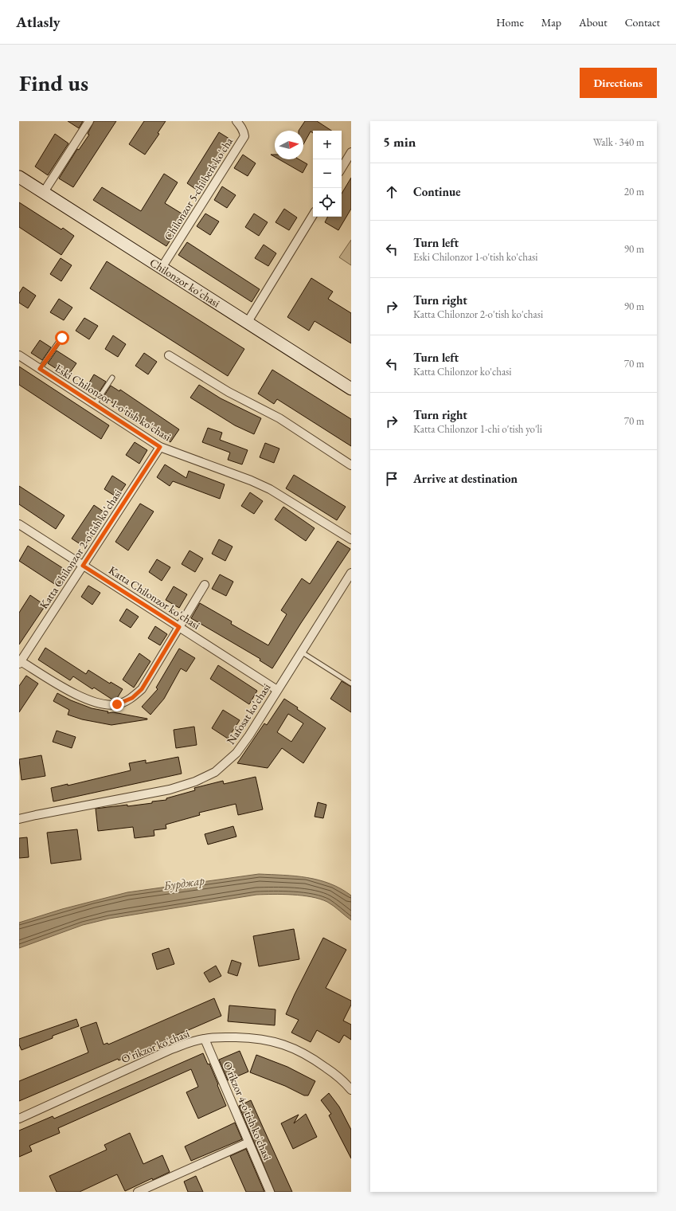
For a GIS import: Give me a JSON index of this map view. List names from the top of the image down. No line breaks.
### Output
{"streets":{"main road":["Chilonzor ko'chasi"],"street":["Chilonzor 5-chi berk ko'cha","Eski Chilonzor 1-o'tish ko'chasi","Katta Chilonzor 2-o'tish ko'chasi","Katta Chilonzor ko'chasi","Nafosat ko'chasi","O'rikzor ko'chasi","O'rikzor 4-o'tish ko'chasi"]},"crossings":[["Chilonzor 5-chi berk ko'cha","Chilonzor ko'chasi"],["Eski Chilonzor 1-o'tish ko'chasi","Katta Chilonzor 2-o'tish ko'chasi"],["Katta Chilonzor 2-o'tish ko'chasi","Katta Chilonzor ko'chasi"],["Katta Chilonzor ko'chasi","Nafosat ko'chasi"],["O'rikzor ko'chasi","O'rikzor 4-o'tish ko'chasi"]],"water":["Бурджар"],"north":"right","page":{"header":"Atlasly","nav":["Home","Map","About","Contact"],"buttons":"Directions","title":"Find us","heading":["5 min","Walk · 340 m"],"map_buttons":["+","−"],"list":[["Continue","20 m"],["Turn left","Eski Chilonzor 1-o'tish ko'chasi","90 m"],["Turn right","Katta Chilonzor 2-o'tish ko'chasi","90 m"],["Turn left","Katta Chilonzor ko'chasi","70 m"],["Turn right","Katta Chilonzor 1-chi o'tish yo'li","70 m"],"Arrive at destination"]}}
